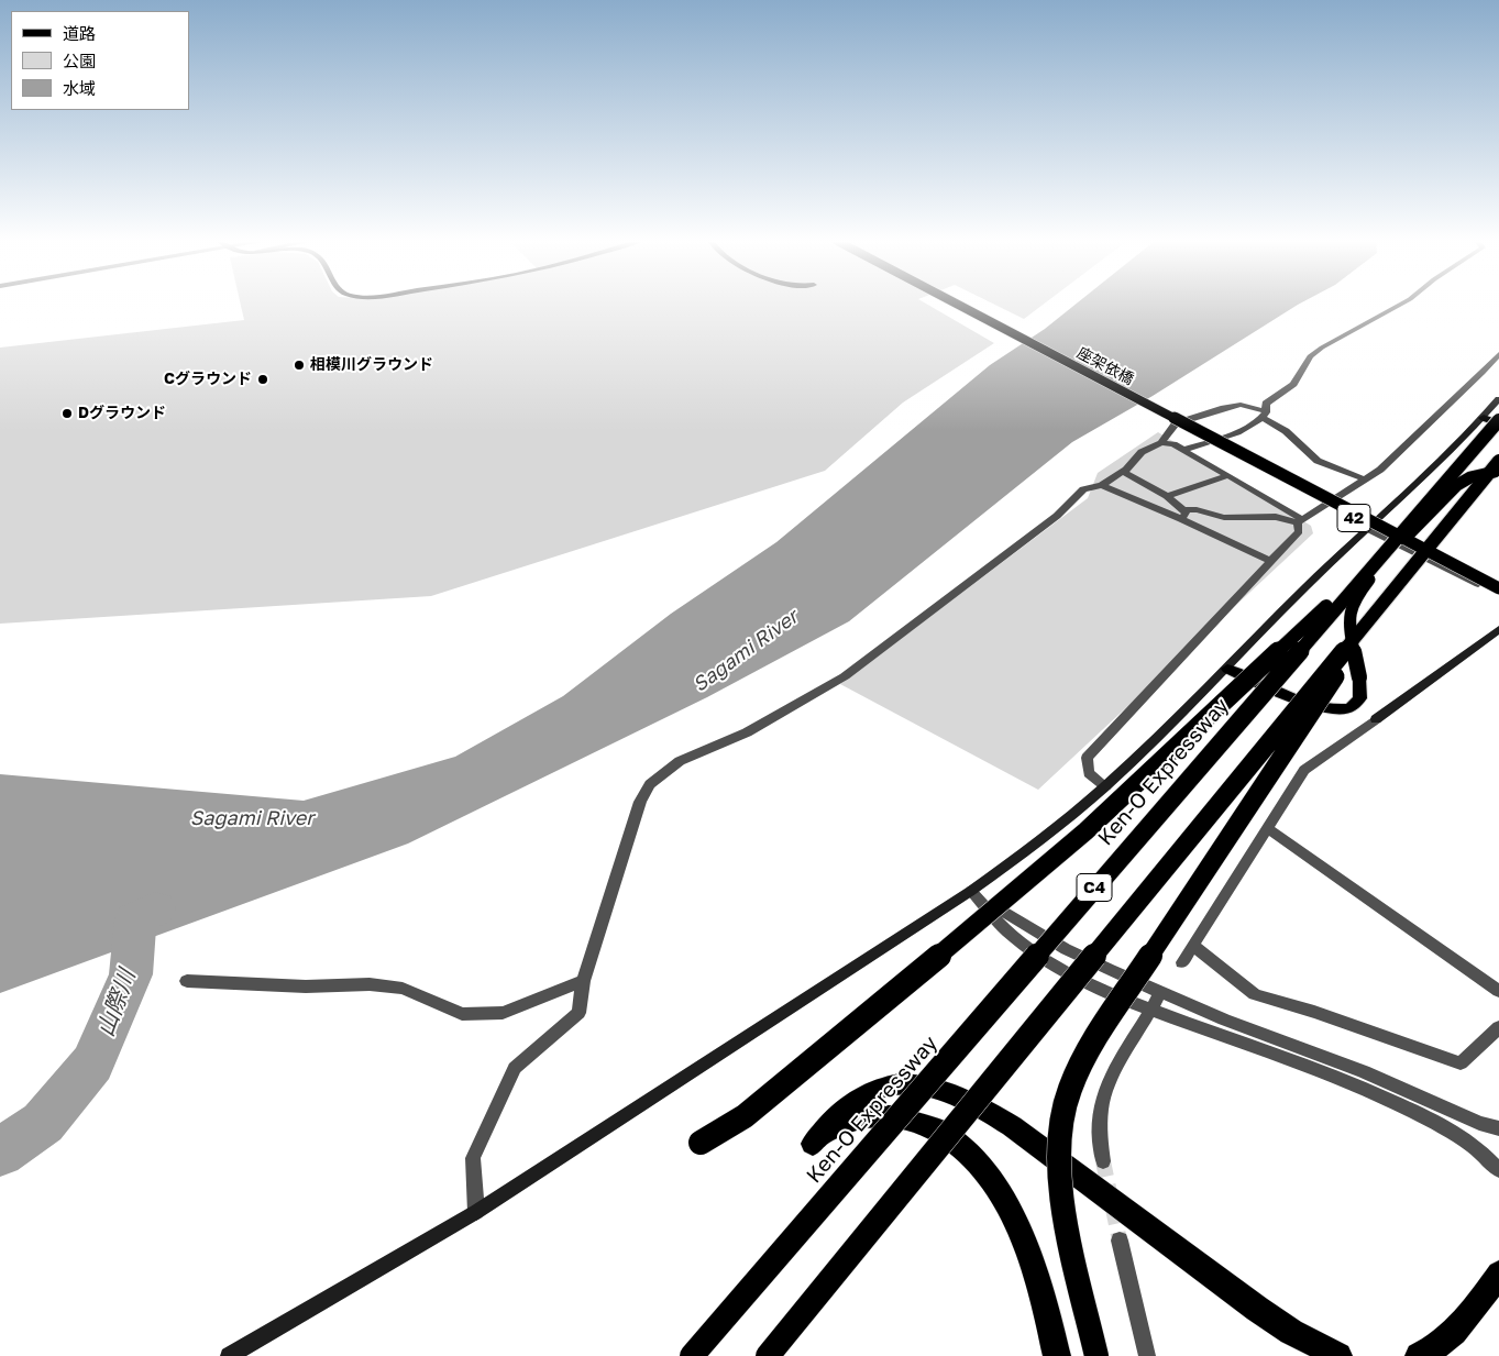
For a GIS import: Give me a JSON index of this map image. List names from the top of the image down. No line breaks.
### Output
{"streets":{"highway":["Ken-O Expressway","C4"],"main road":["座架依橋","42"]},"water":["Sagami River","山際川"],"places":["相模川グラウンド","Cグラウンド","Dグラウンド"],"legend":["道路","公園","水域"]}
